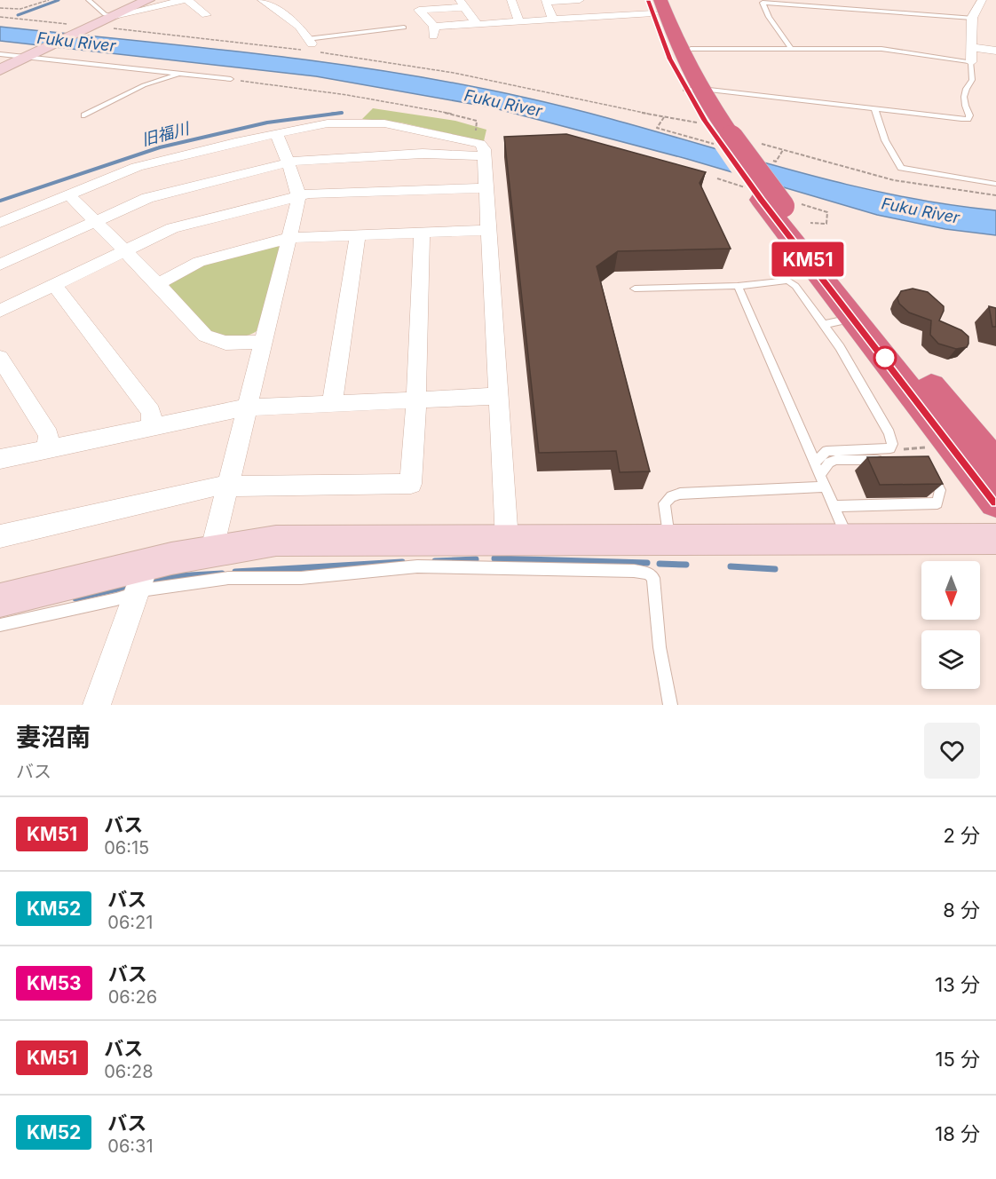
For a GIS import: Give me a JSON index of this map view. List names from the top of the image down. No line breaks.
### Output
{"water":["Fuku River","旧福川"],"lines":["bus line KM51"],"north":"bottom","page":{"on_map":"KM51","heading":["妻沼南","バス"],"list":[{"mark":"KM51","name":"バス","note":"06:15","value":"2 分"},{"mark":"KM52","name":"バス","note":"06:21","value":"8 分"},{"mark":"KM53","name":"バス","note":"06:26","value":"13 分"},{"mark":"KM51","name":"バス","note":"06:28","value":"15 分"},{"mark":"KM52","name":"バス","note":"06:31","value":"18 分"}]}}
